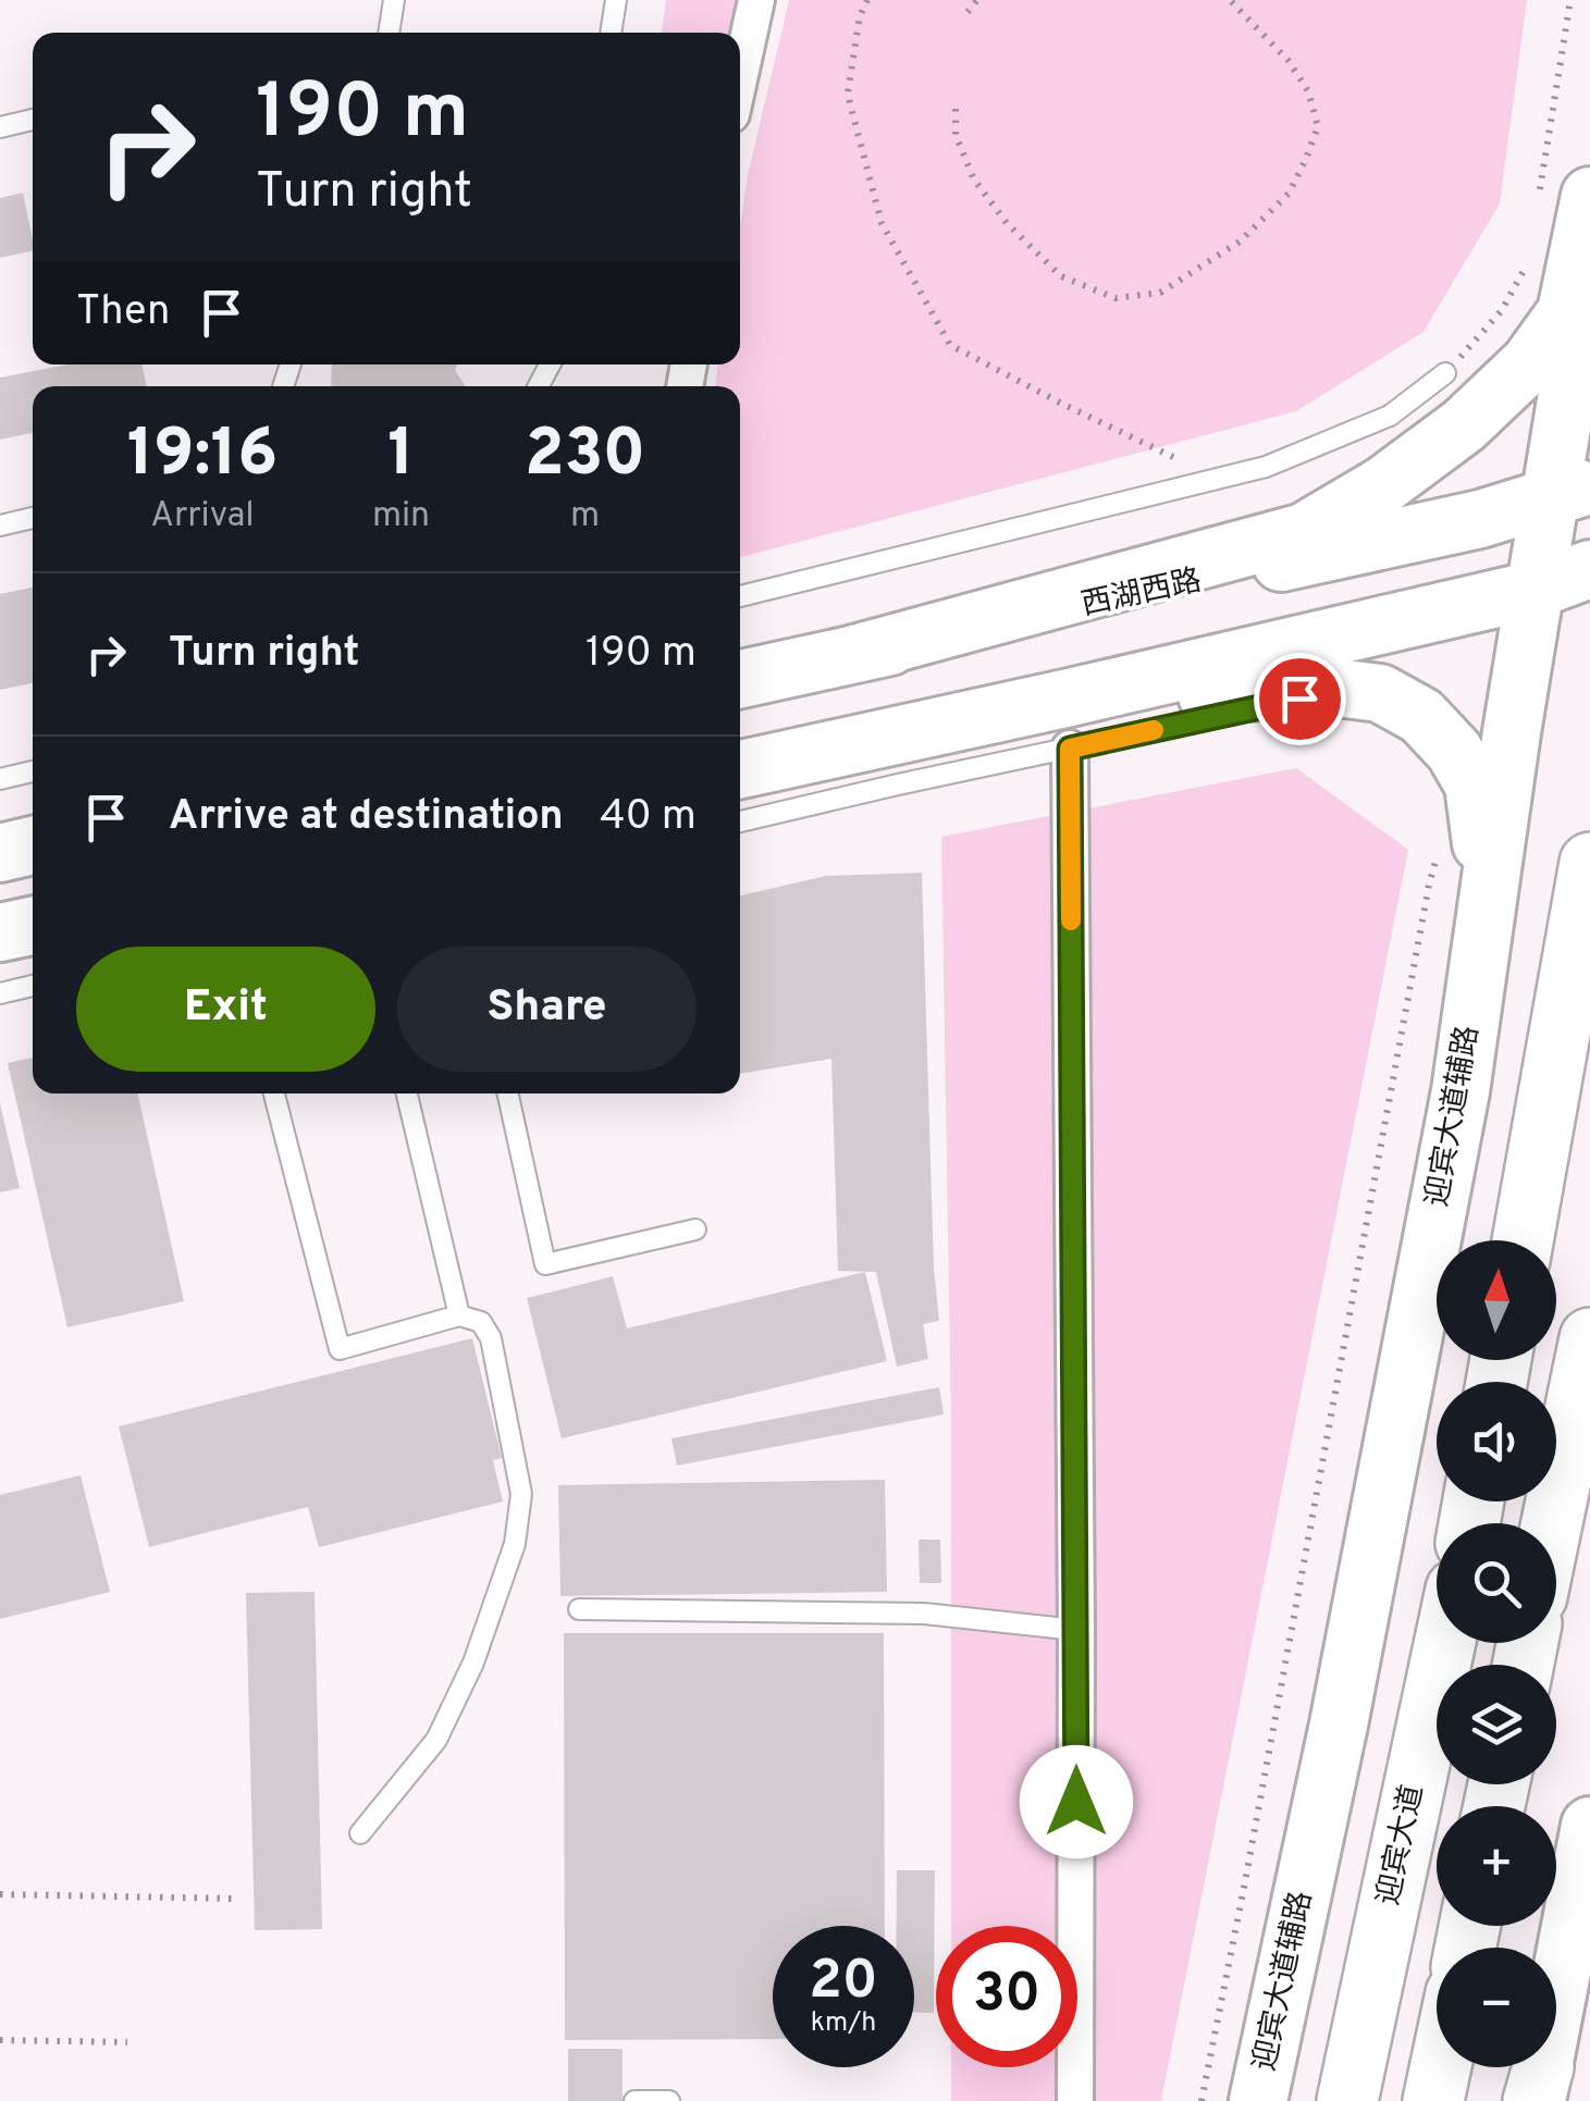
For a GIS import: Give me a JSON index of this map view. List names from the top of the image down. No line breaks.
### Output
{"streets":{"highway":["迎宾大道"],"main road":["西湖西路","迎宾大道辅路"]},"crossings":[["西湖西路","迎宾大道辅路"]],"north":"top","page":{"turn":["190 m","Turn right"],"then":"Then","eta":["19:16","Arrival","1","min","230","m"],"list":[{"name":"Turn right","value":"190 m"},{"name":"Arrive at destination","value":"40 m"}],"buttons":["Exit","Share"],"map_buttons":["+","−"],"speed":"20 km/h","limit":"30"}}
